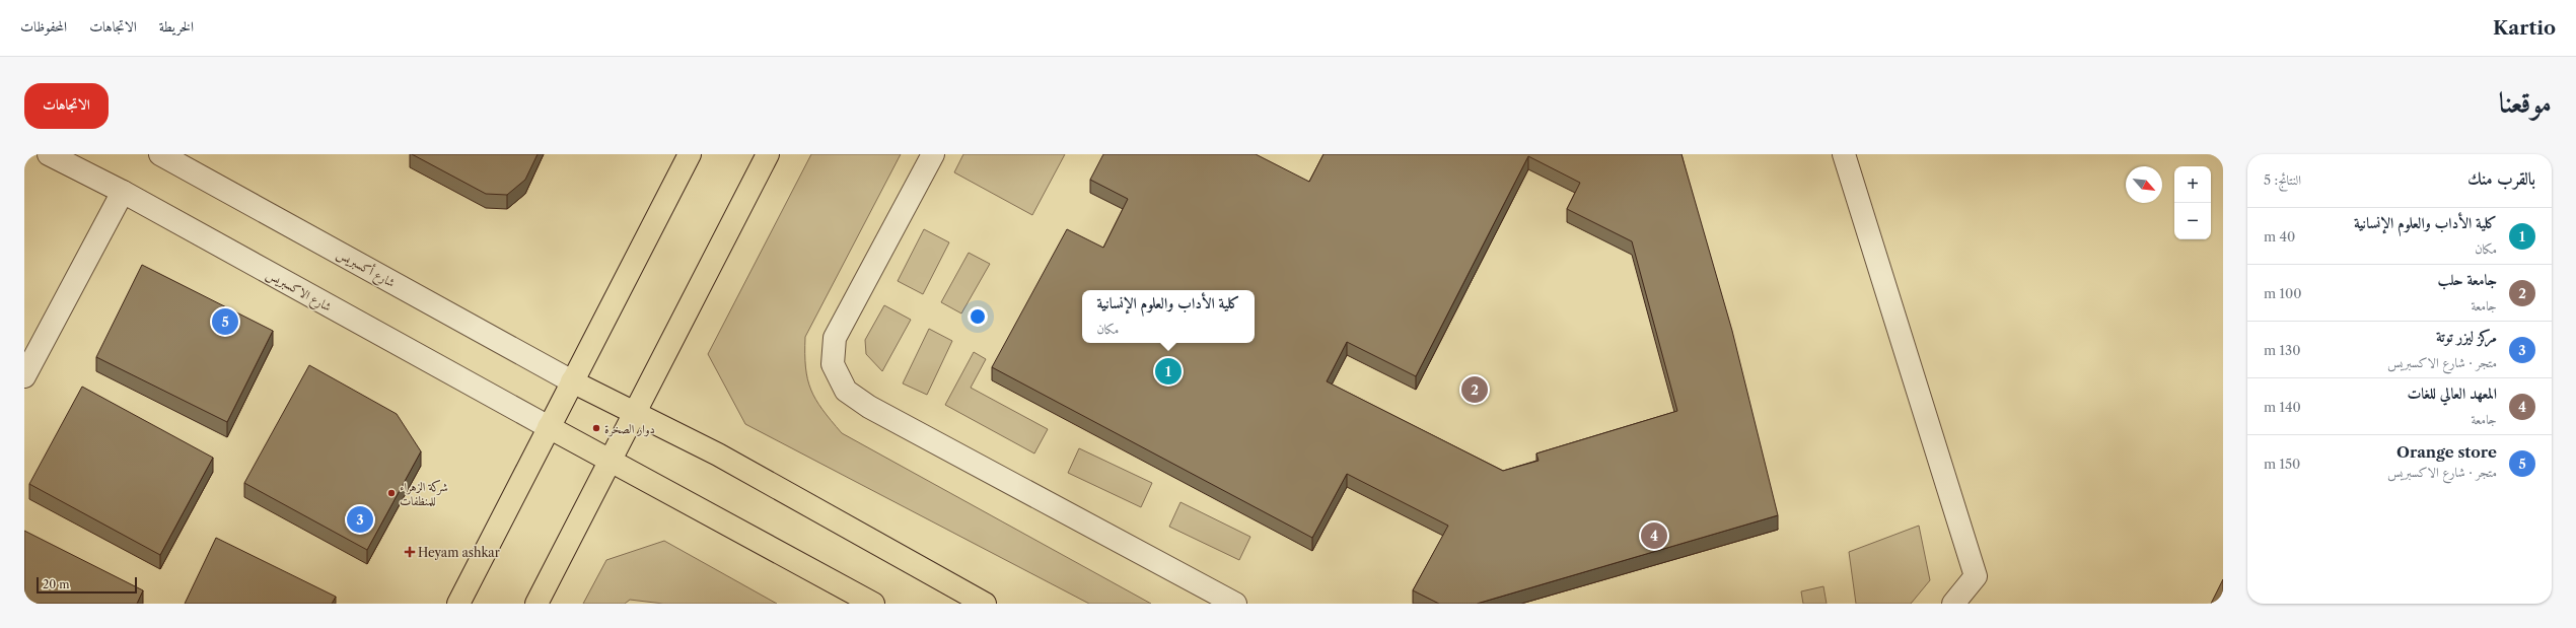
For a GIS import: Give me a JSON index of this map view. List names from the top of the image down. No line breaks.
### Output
{"streets":{"street":["شارع أكسبريس","شارع الاكسبريس"]},"places":{"other":["دوار الصخرة","شركة الزهراء للمنظفات"],"health":["Heyam ashkar"]},"scale_bar":"20 m","north":"bottom right","page":{"header":"Kartio","nav":["الخريطة","الاتجاهات","المحفوظات"],"title":"موقعنا","buttons":"الاتجاهات","heading":["بالقرب منك","النتائج: 5"],"map_buttons":["+","−"],"list":[{"mark":"1","name":"كلية الأداب والعلوم الإنسانية","note":"مكان","value":"40 m"},{"mark":"2","name":"جامعة حلب","note":"جامعة","value":"100 m"},{"mark":"3","name":"مركز ليزر توتة","note":"متجر · شارع الاكسبريس","value":"130 m"},{"mark":"4","name":"المعهد العالي للغات","note":"جامعة","value":"140 m"},{"mark":"5","name":"Orange store","note":"متجر · شارع الاكسبريس","value":"150 m"}],"popup":["كلية الأداب والعلوم الإنسانية","مكان"],"pins":["5","1","2","3","4"],"scale":"20 m"}}
